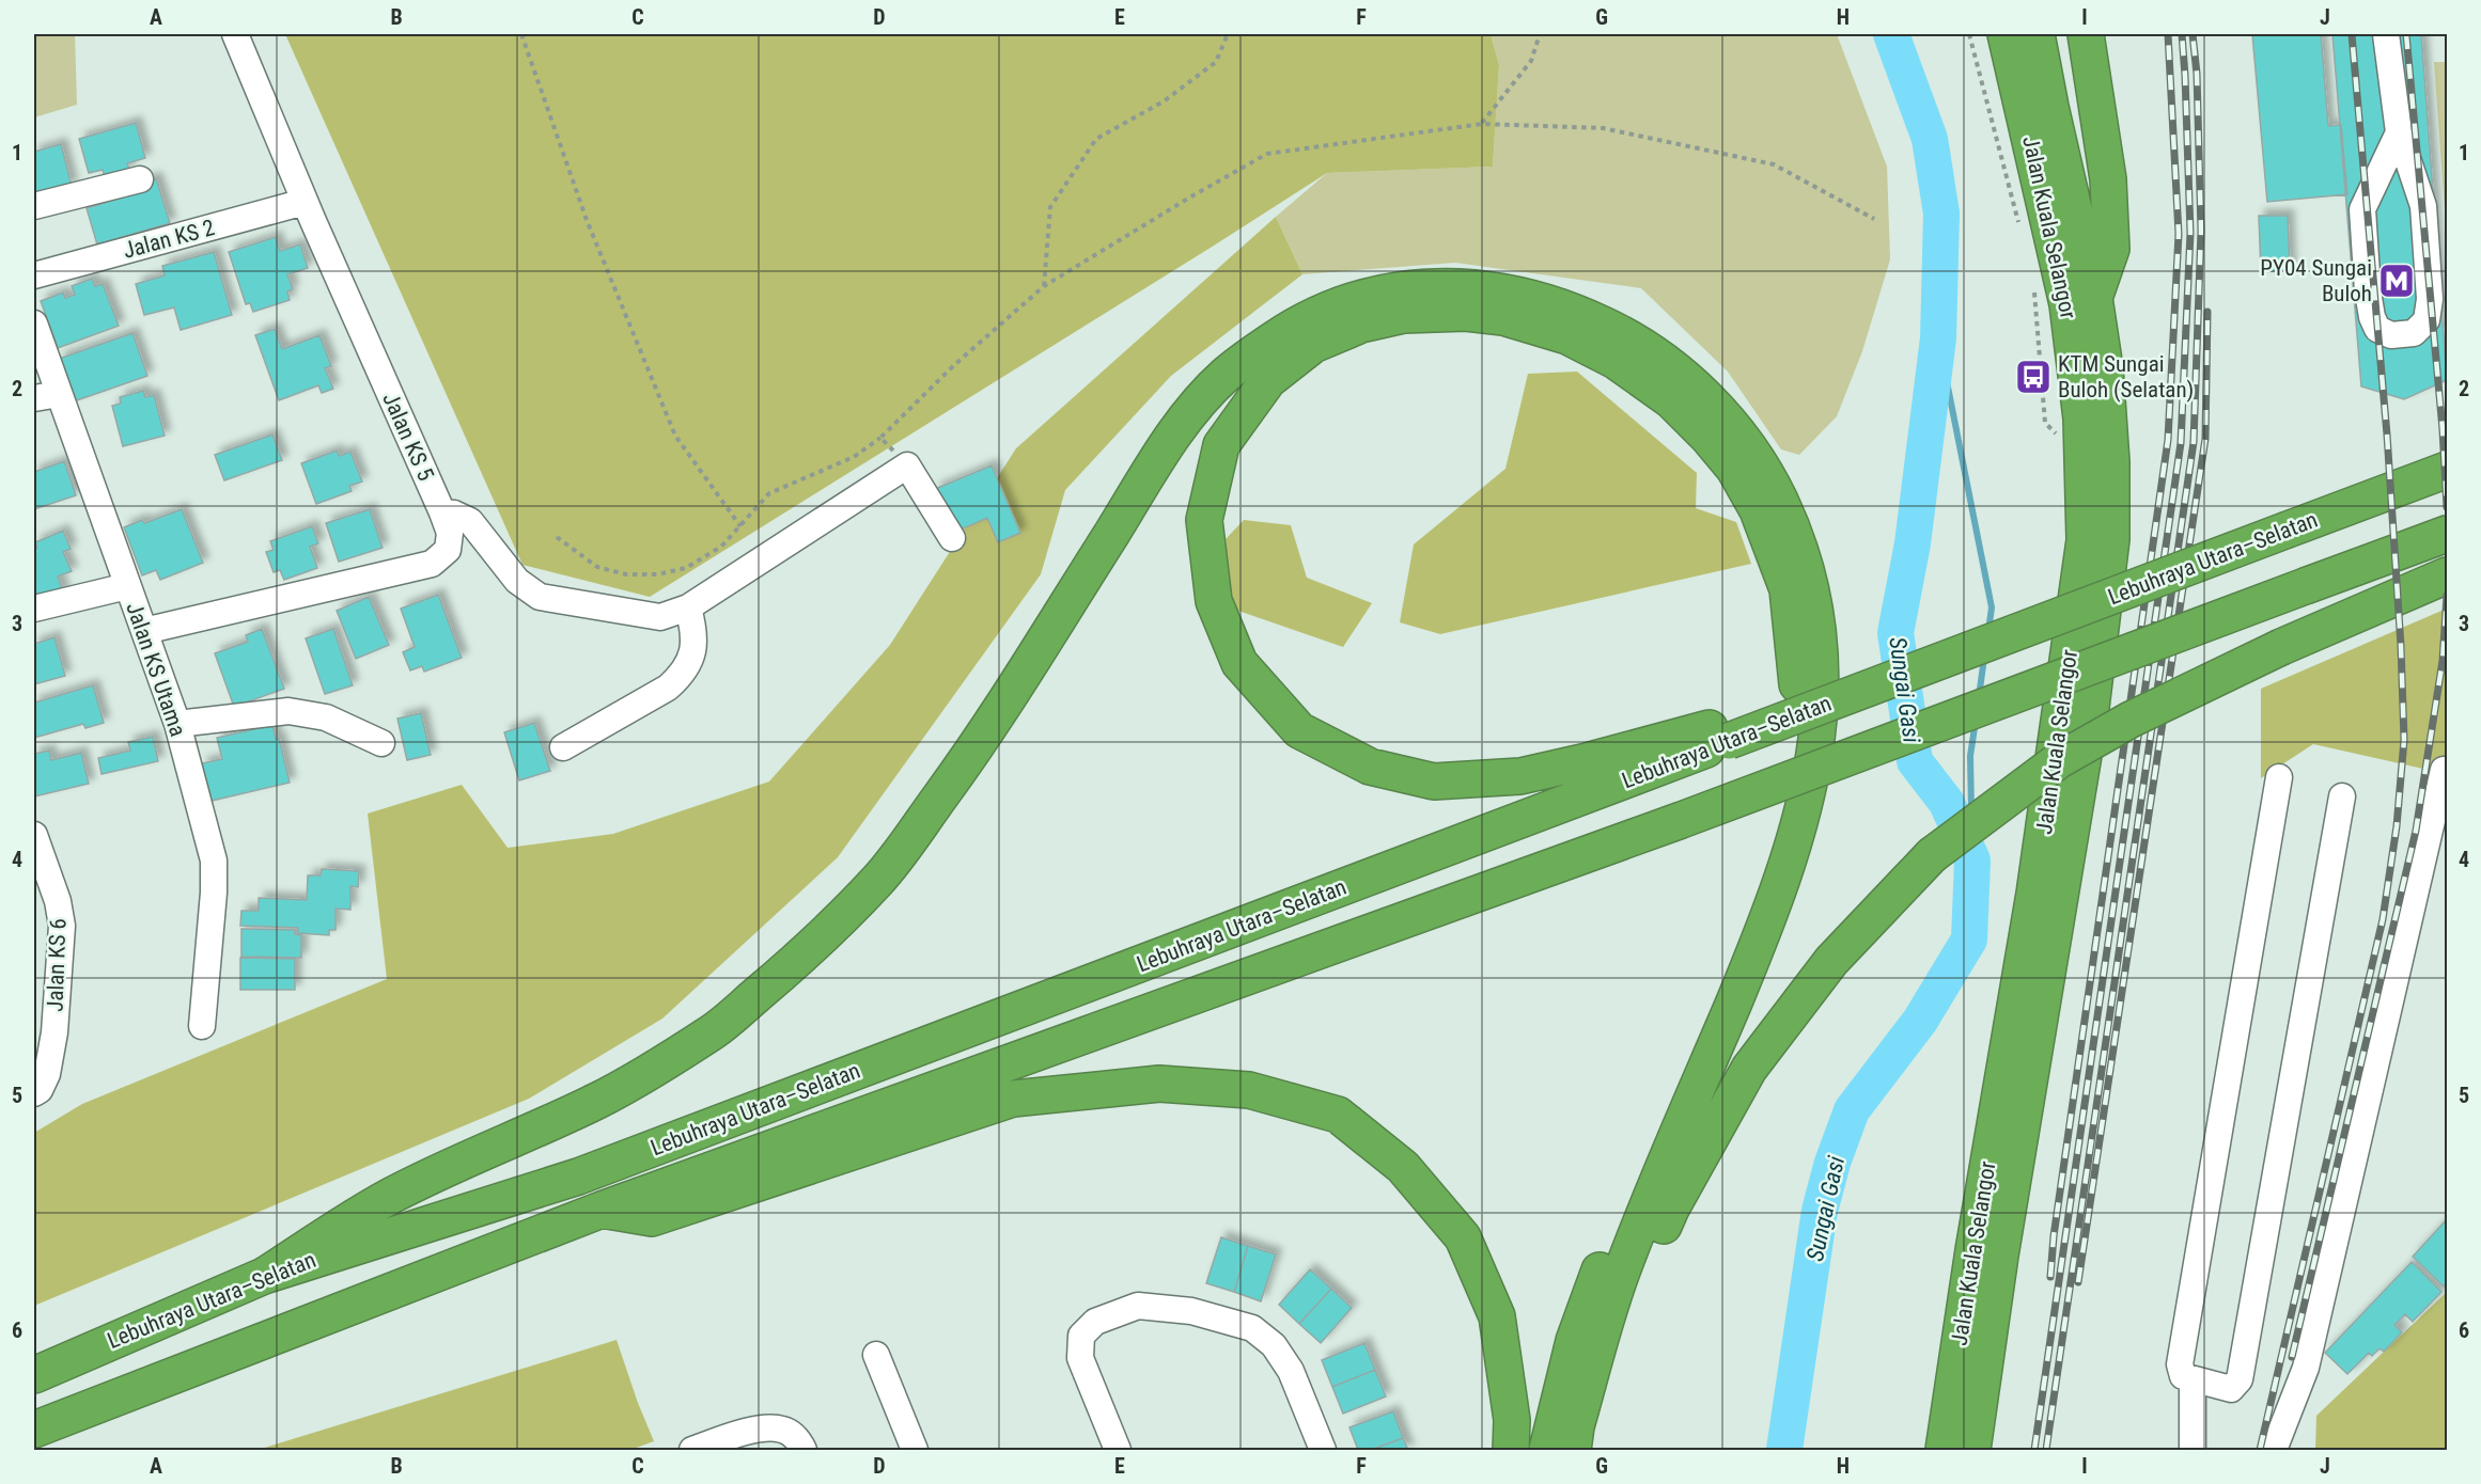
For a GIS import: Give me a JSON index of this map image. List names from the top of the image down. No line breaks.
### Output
{"streets":{"highway":["Jalan Kuala Selangor","Lebuhraya Utara–Selatan"],"street":["Jalan KS 2","Jalan KS 5","Jalan KS Utama","Jalan KS 6"]},"crossings":[["Jalan KS 2","Jalan KS 5"],["Jalan KS 5","Jalan KS Utama"]],"water":["Sungai Gasi"],"places":{"metro station":["PY04 Sungai Buloh"],"bus stop":["KTM Sungai Buloh (Selatan)"]},"grid":{"columns":["A","B","C","D","E","F","G","H","I","J"],"rows":["1","2","3","4","5","6"]}}
